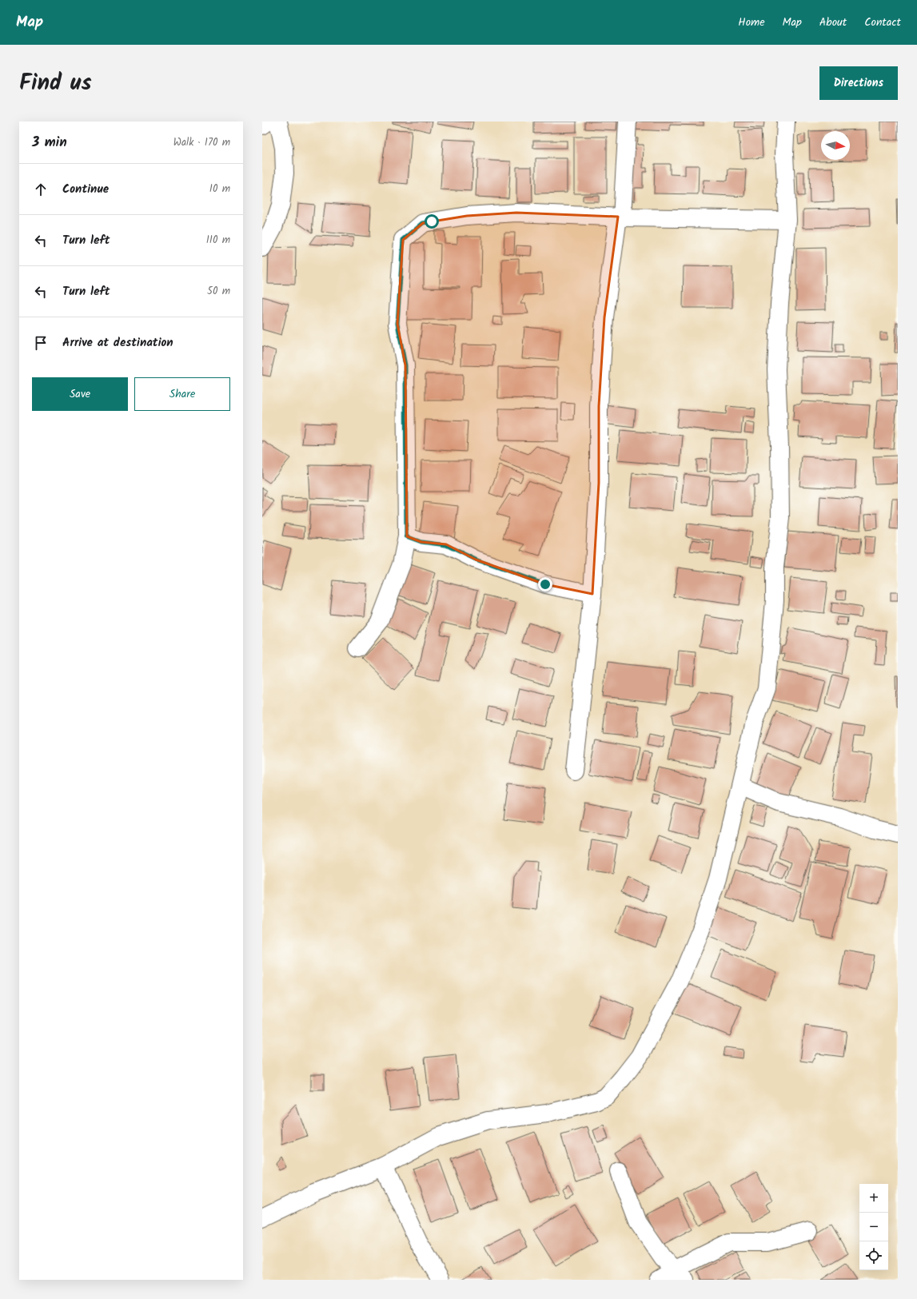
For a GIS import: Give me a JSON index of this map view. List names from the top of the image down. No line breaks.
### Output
{"north":"right","page":{"header":"Map","nav":["Home","Map","About","Contact"],"title":"Find us","buttons":["Directions",["Save","Share"]],"heading":["3 min","Walk · 170 m"],"list":[["Continue","10 m"],["Turn left","110 m"],["Turn left","50 m"],"Arrive at destination"],"map_buttons":["+","−"]}}
